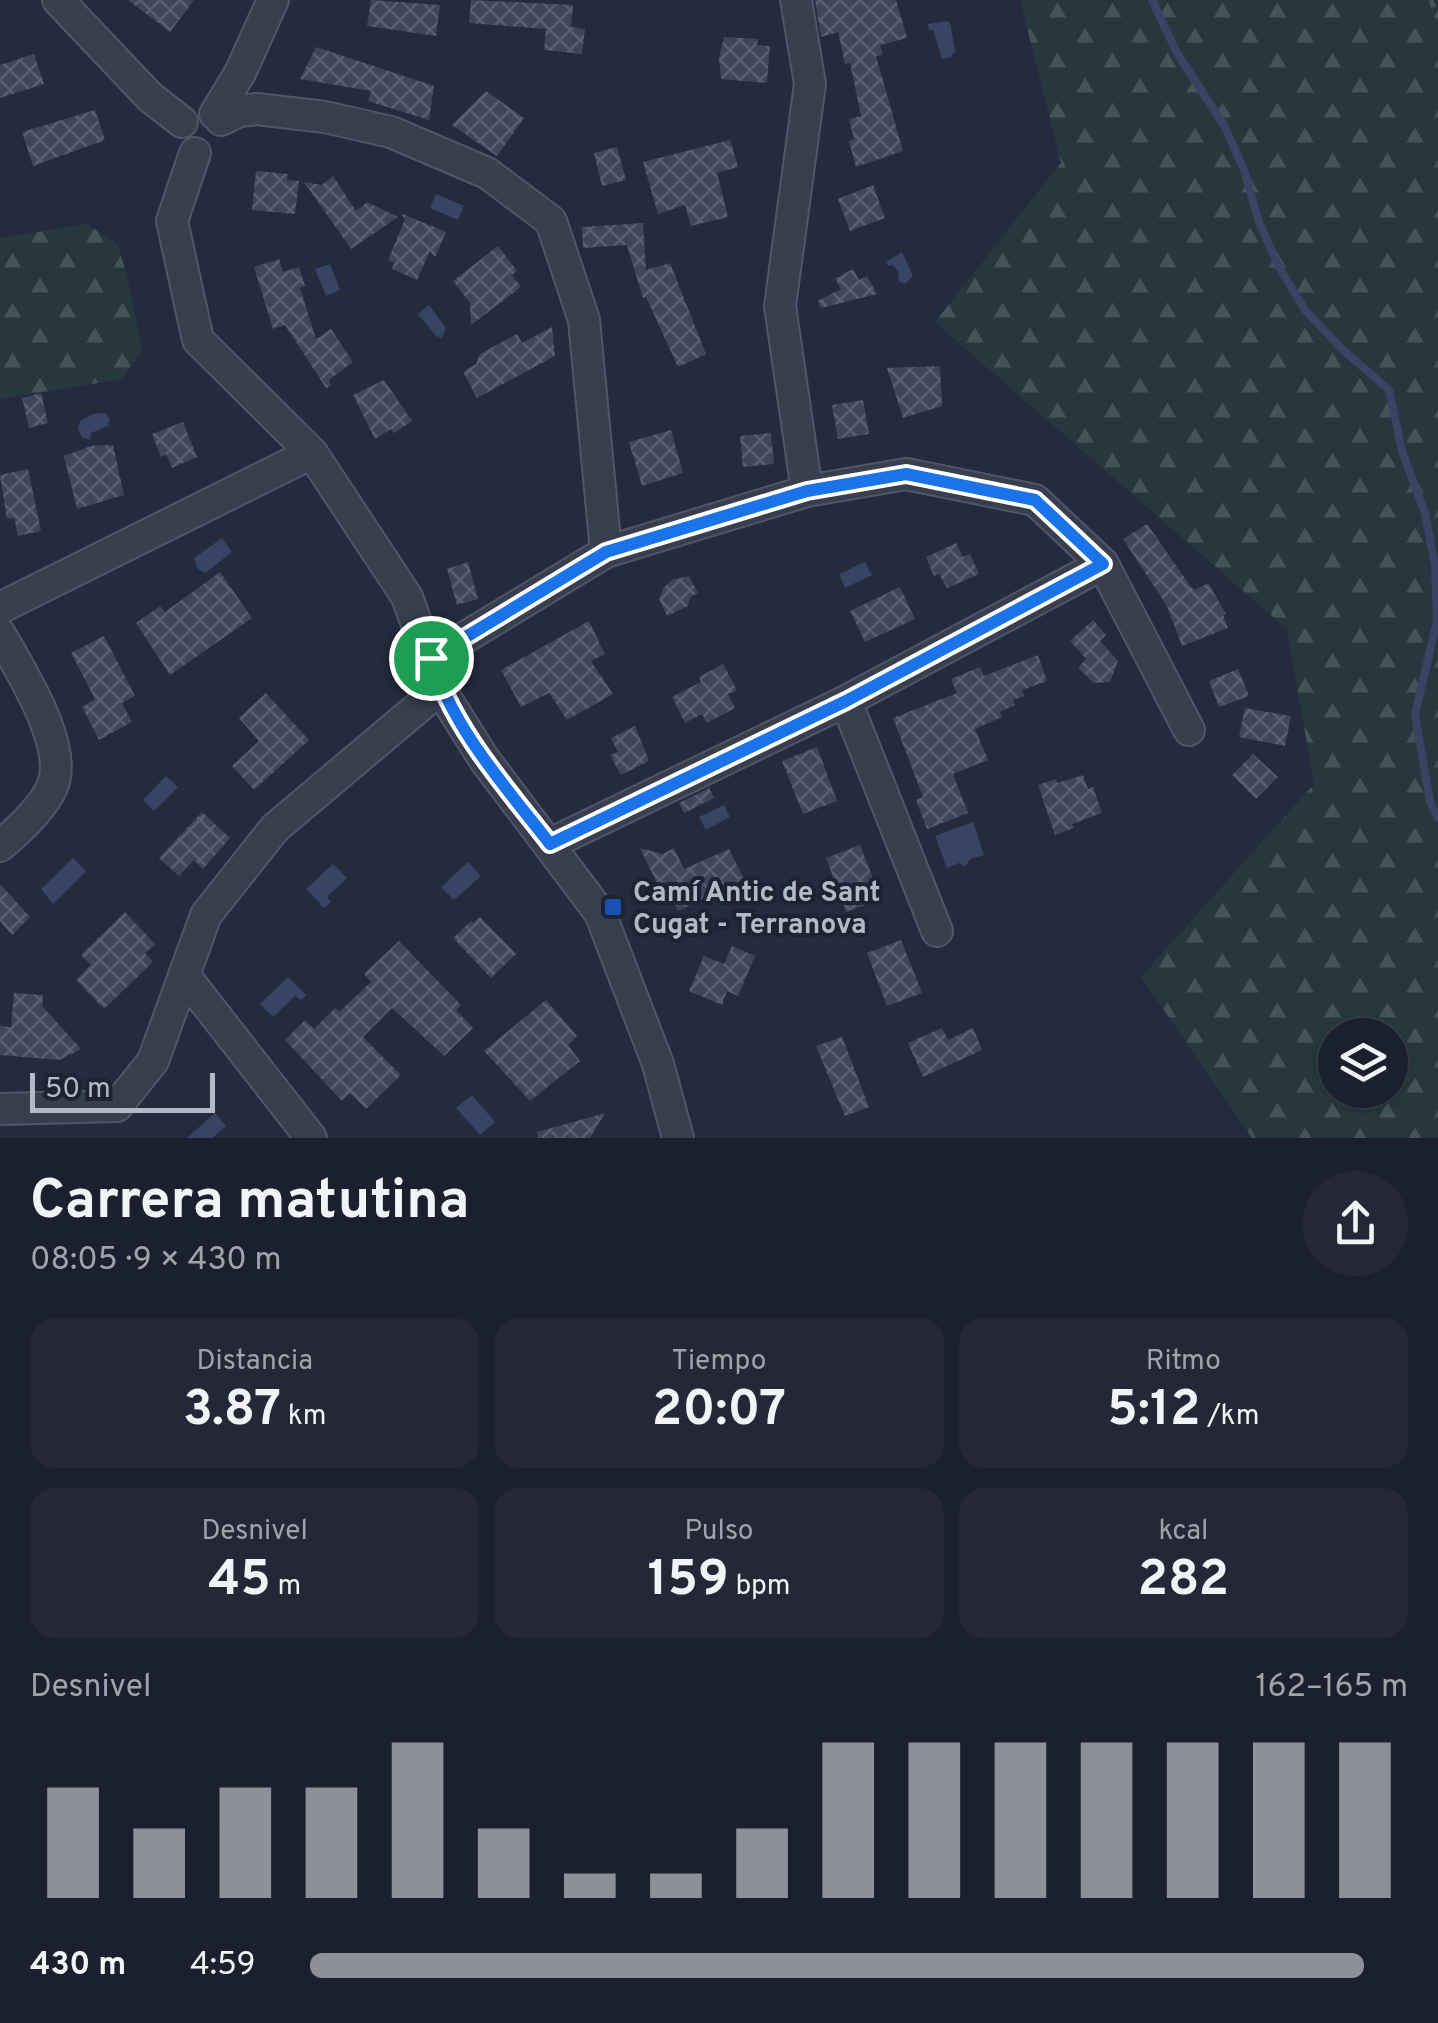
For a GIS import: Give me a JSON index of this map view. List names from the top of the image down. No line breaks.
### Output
{"places":{"transit":["Camí Antic de Sant Cugat - Terranova"]},"scale_bar":"50 m","page":{"scale":"50 m","heading":["Carrera matutina","08:05 · 9 × 430 m"],"stats":[["Distancia","3.87 km"],["Tiempo","20:07"],["Ritmo","5:12 /km"],["Desnivel","45 m"],["Pulso","159 bpm"],["kcal","282"]],"chart":["Desnivel","162–165 m"],"list":[{"name":"430 m","note":"4:59"}]}}
